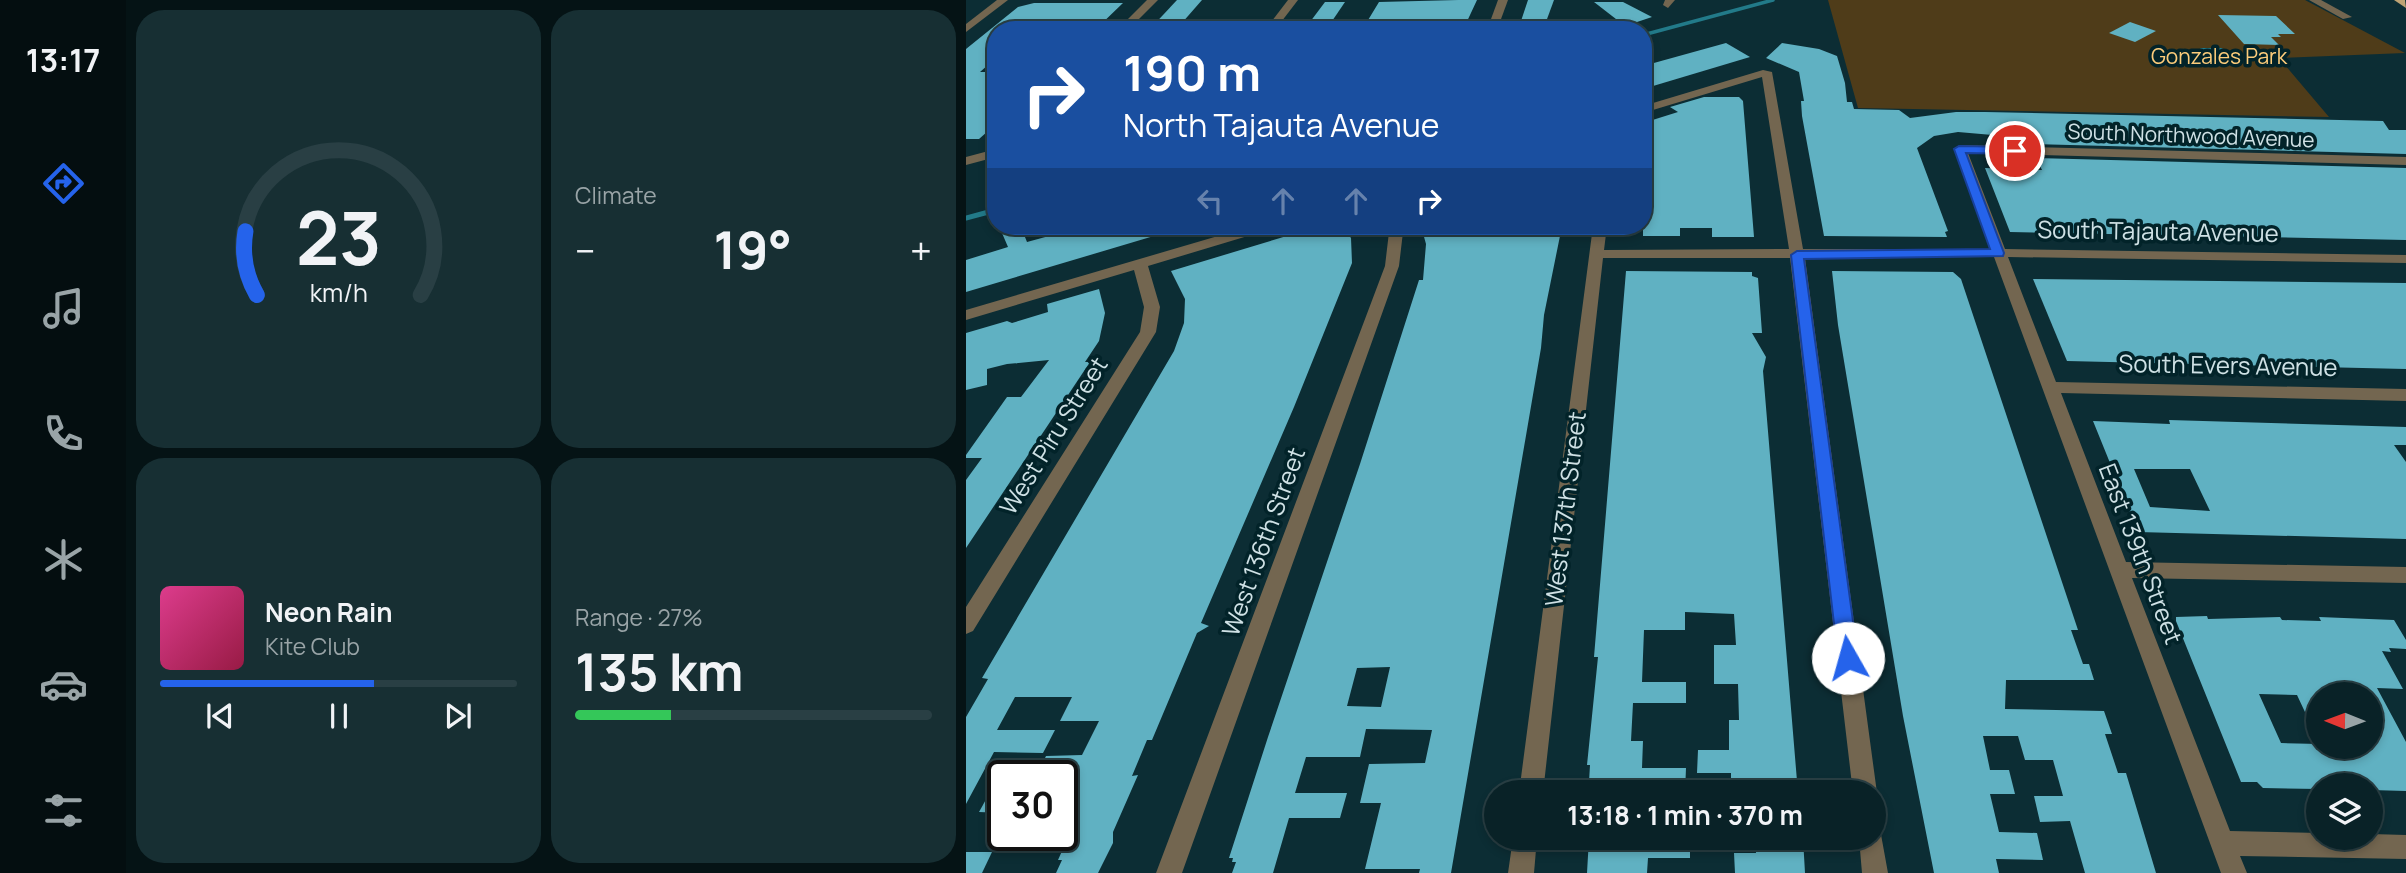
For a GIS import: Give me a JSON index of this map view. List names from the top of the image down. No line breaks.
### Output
{"streets":{"street":["South Northwood Avenue","South Tajauta Avenue","South Evers Avenue","West Piru Street","West 137th Street","West 136th Street","East 139th Street"]},"crossings":[["South Northwood Avenue","South Tajauta Avenue"],["South Northwood Avenue","East 139th Street"],["South Tajauta Avenue","West 137th Street"],["South Tajauta Avenue","East 139th Street"],["South Evers Avenue","East 139th Street"]],"parks":["Gonzales Park"],"north":"left","page":{"tabs":"13:17","tile":["Climate",["Range · 27%","135 km"]],"turn":["190 m","North Tajauta Avenue"],"heat":["−","19°","+"],"song":["Neon Rain","Kite Club"],"limit":"30","trip":"13:18 · 1 min · 370 m","gauge":["23","km/h"]}}
